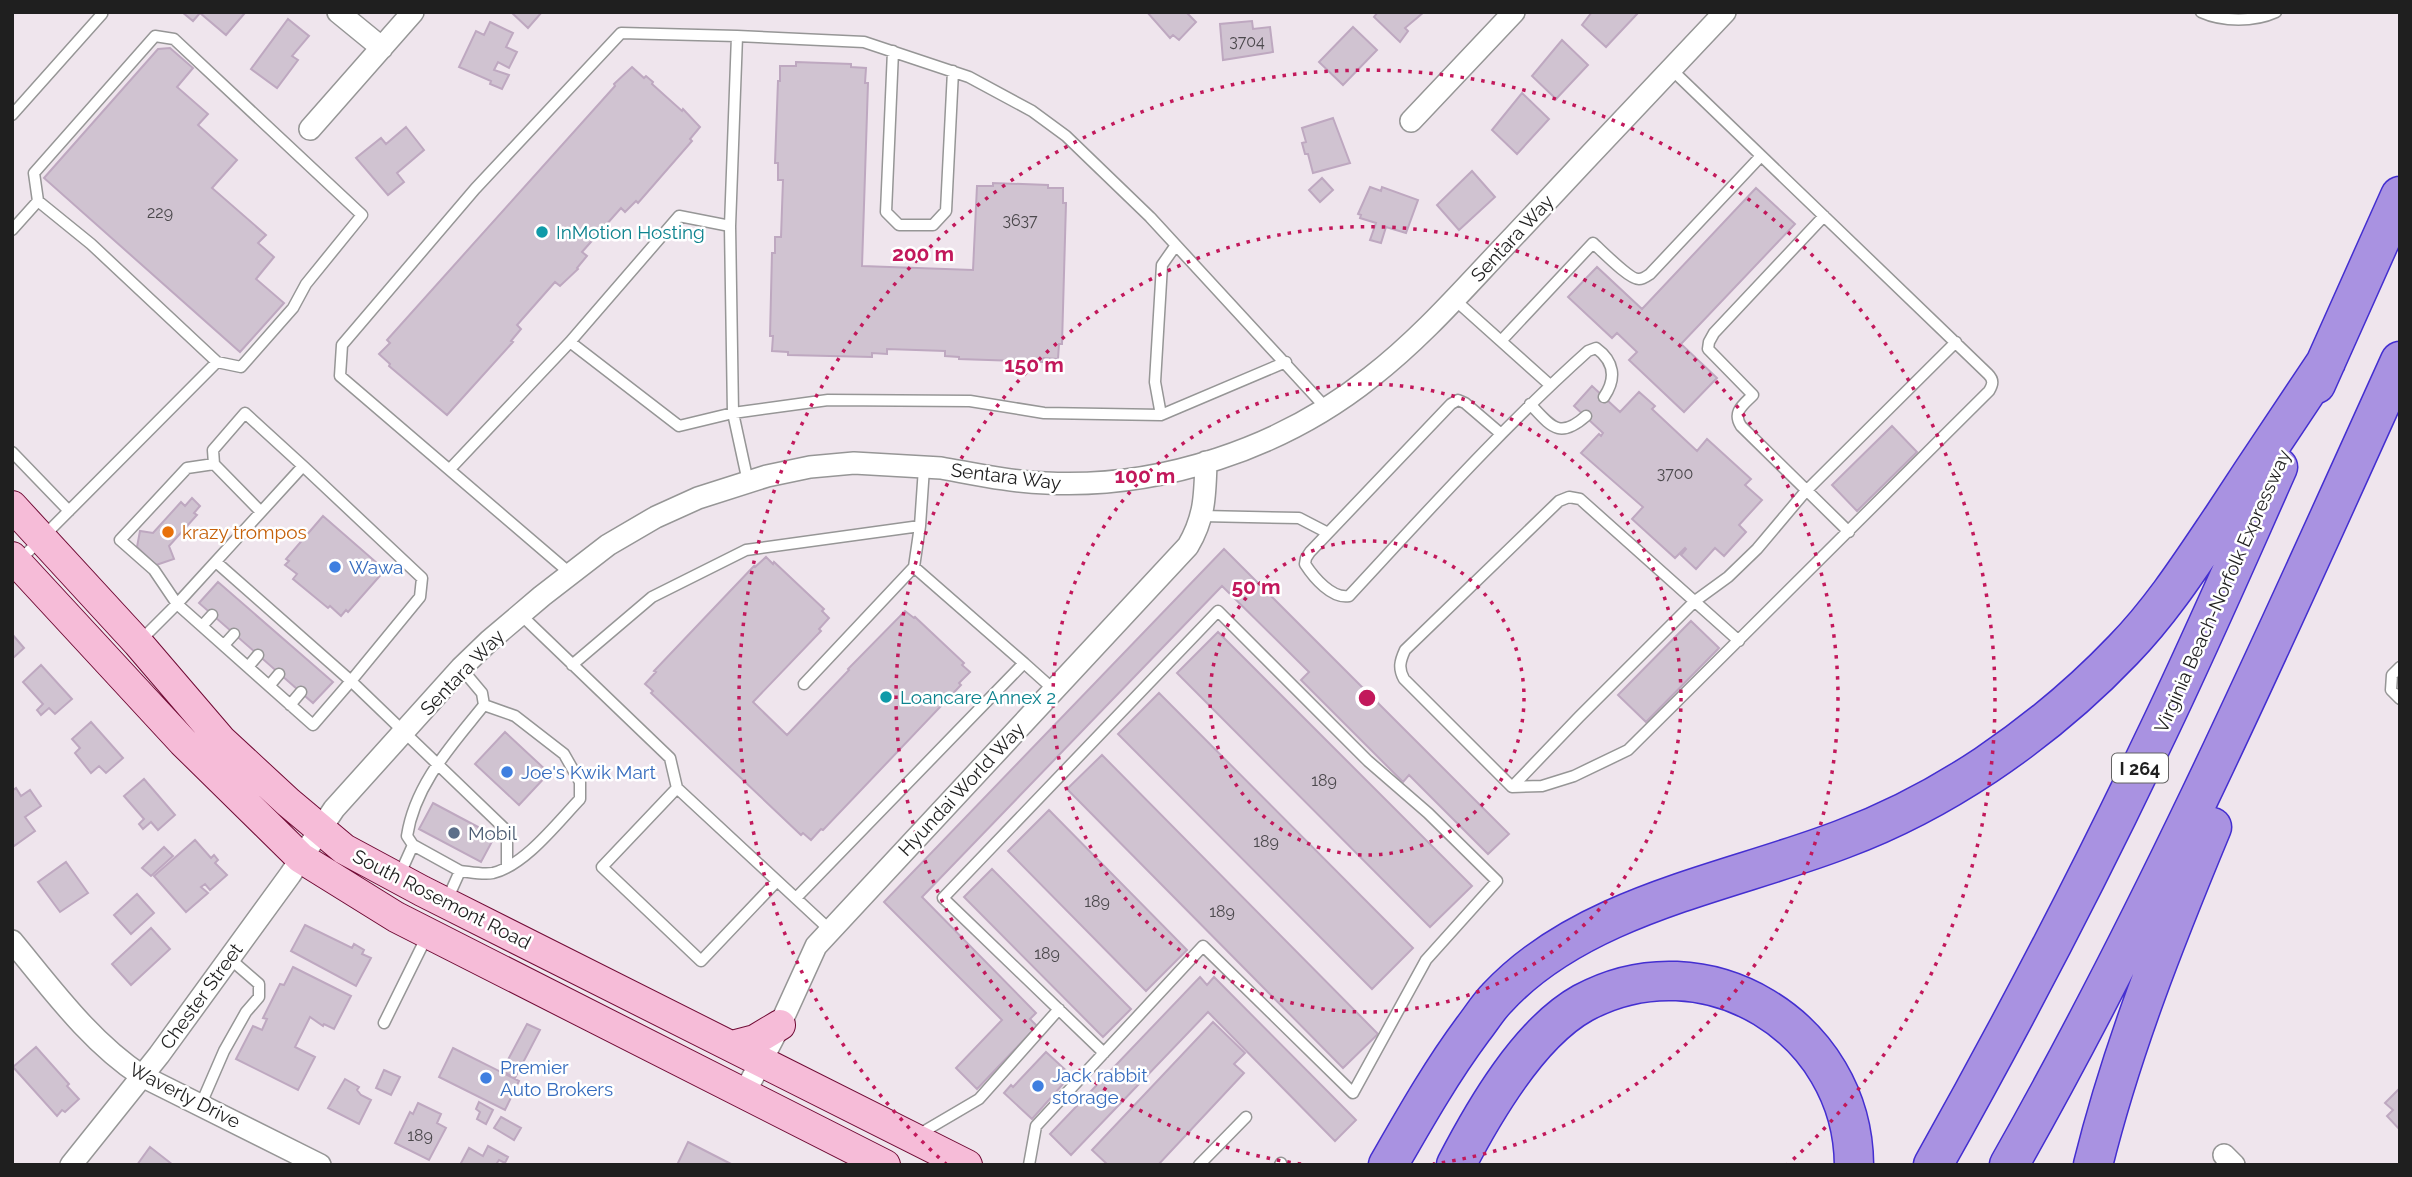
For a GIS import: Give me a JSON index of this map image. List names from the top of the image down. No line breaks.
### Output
{"streets":{"highway":["Virginia Beach-Norfolk Expressway","I 264"],"main road":["South Rosemont Road"],"street":["Sentara Way","Hyundai World Way","Chester Street","Waverly Drive"]},"crossings":[["Sentara Way","Hyundai World Way"],["Sentara Way","South Rosemont Road"],["Sentara Way","Chester Street"],["Hyundai World Way","South Rosemont Road"],["South Rosemont Road","Chester Street"],["Chester Street","Waverly Drive"]],"places":["InMotion Hosting","krazy trompos","Wawa","Loancare Annex 2","Joe's Kwik Mart","Mobil","Premier Auto Brokers","Jack rabbit storage"],"house_numbers":["3704","229","3637","3700","189","189","189","189","189","189"],"rings":["200 m","150 m","100 m","50 m"]}
